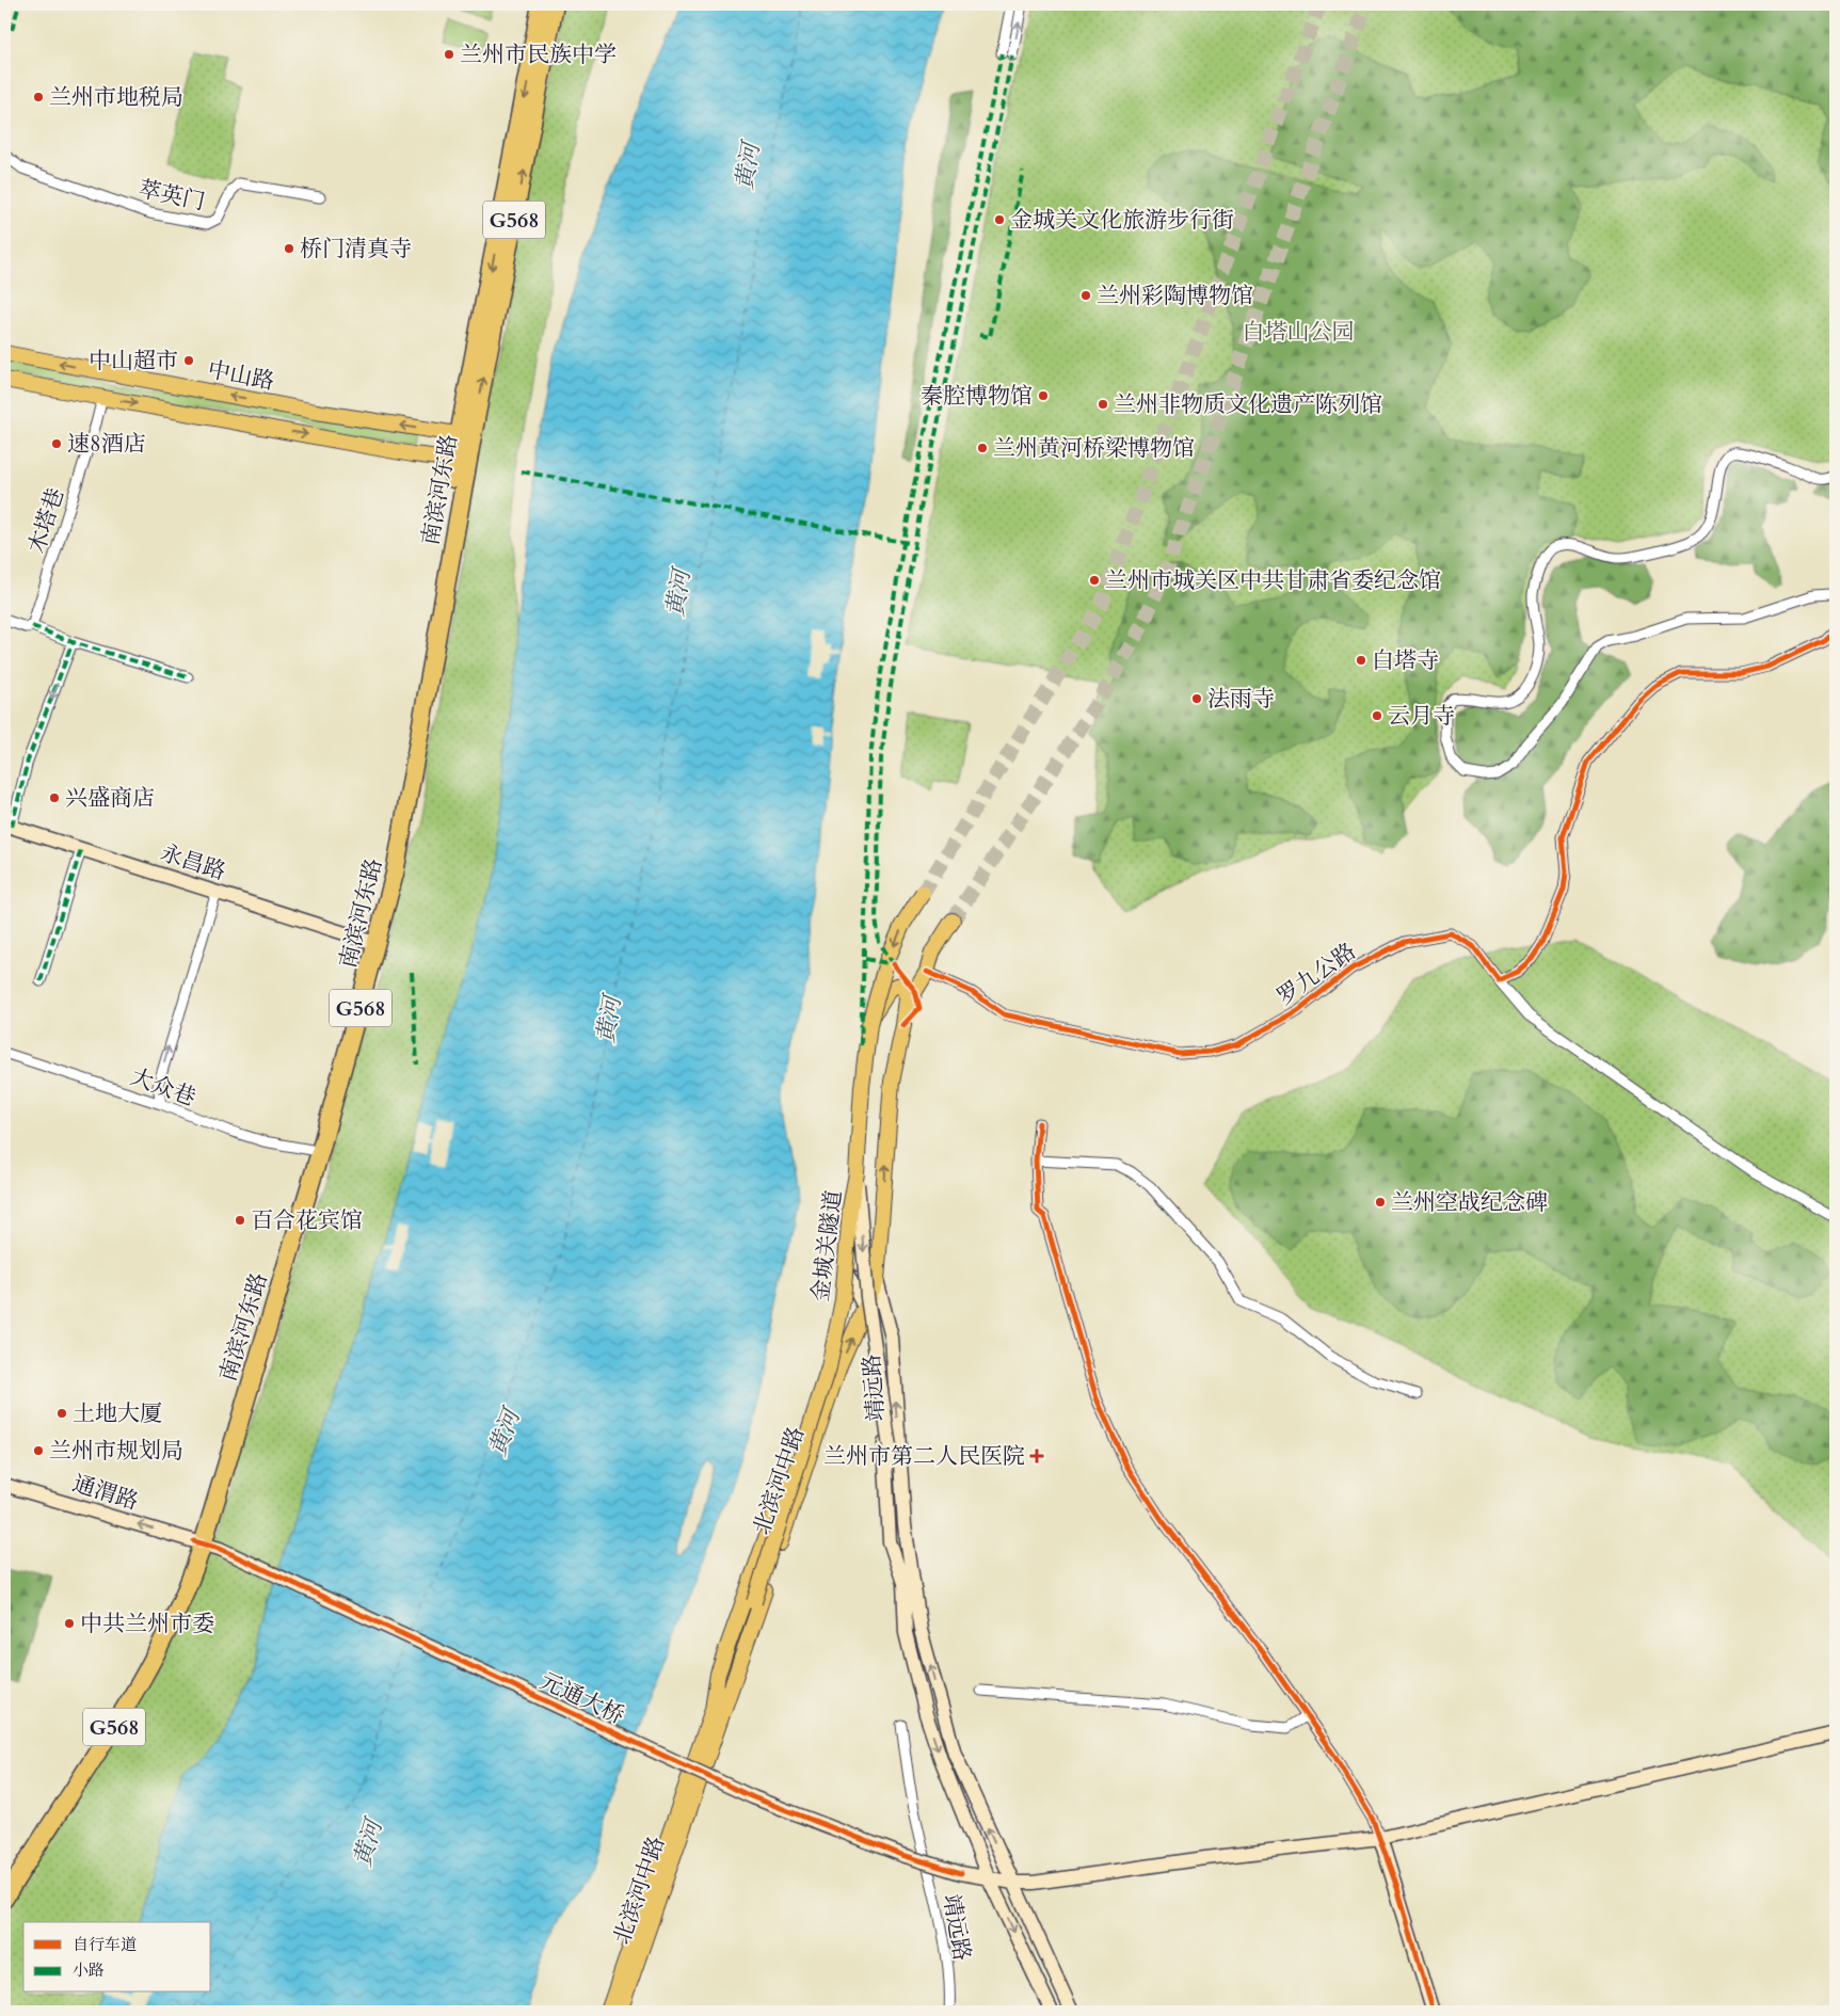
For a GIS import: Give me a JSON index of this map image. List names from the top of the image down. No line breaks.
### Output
{"streets":{"highway":["G568","南滨河东路"],"main road":["中山路","永昌路","金城关隧道","靖远路","北滨河中路","通渭路","元通大桥"],"street":["萃英门","木塔巷","罗九公路","大众巷"]},"crossings":[["中山路","南滨河东路"],["中山路","木塔巷"],["南滨河东路","永昌路"],["南滨河东路","大众巷"],["南滨河东路","通渭路"],["南滨河东路","元通大桥"],["金城关隧道","北滨河中路"],["靖远路","北滨河中路"],["靖远路","元通大桥"],["通渭路","元通大桥"]],"one_way":["通渭路"],"water":["黄河"],"parks":["白塔山公园"],"places":{"other":["兰州市民族中学","兰州市地税局","金城关文化旅游步行街","桥门清真寺","兰州彩陶博物馆","中山超市","秦腔博物馆","兰州非物质文化遗产陈列馆","速8酒店","兰州黄河桥梁博物馆","兰州市城关区中共甘肃省委纪念馆","白塔寺","法雨寺","云月寺","兴盛商店","兰州空战纪念碑","百合花宾馆","土地大厦","兰州市规划局","中共兰州市委"],"health":["兰州市第二人民医院"]},"legend":["自行车道","小路"]}
